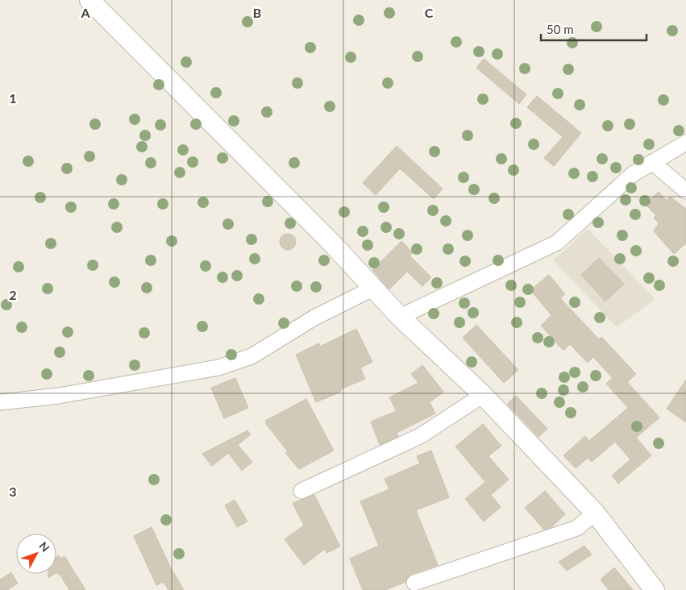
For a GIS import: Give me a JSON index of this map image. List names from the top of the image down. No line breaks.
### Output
{"scale_bar":"50 m","north":"top right","grid":{"columns":["A","B","C"],"rows":["1","2","3"]}}
